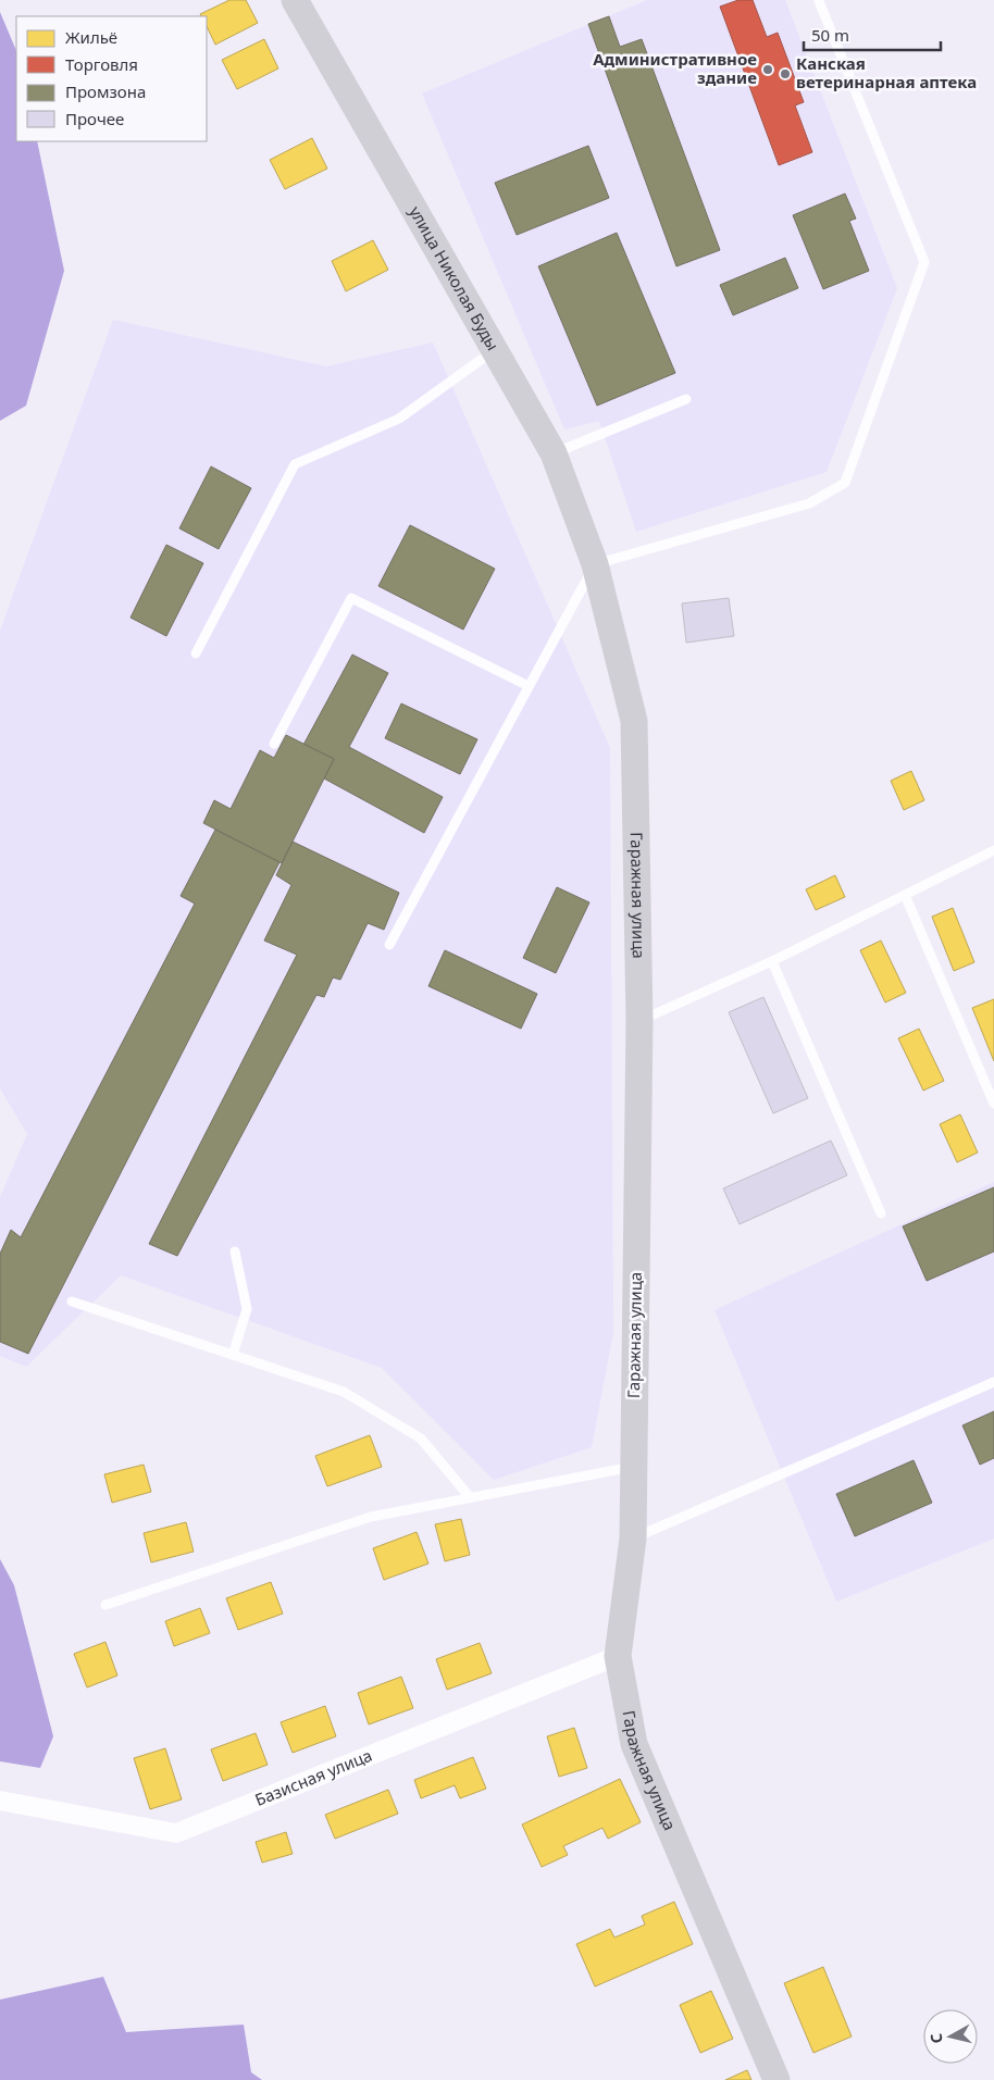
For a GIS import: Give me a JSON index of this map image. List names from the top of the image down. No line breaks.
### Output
{"streets":{"street":["улица Николая Буды","Гаражная улица","Базисная улица"]},"crossings":[["улица Николая Буды","Гаражная улица"],["Гаражная улица","Базисная улица"]],"places":["Административное здание","Канская ветеринарная аптека"],"legend":["Жильё","Торговля","Промзона","Прочее"],"scale_bar":"50 m","north":"left"}
